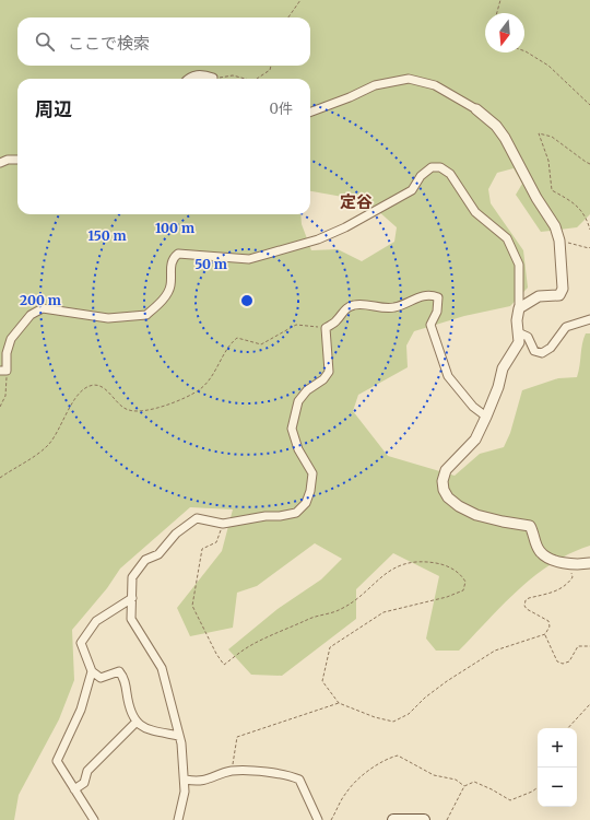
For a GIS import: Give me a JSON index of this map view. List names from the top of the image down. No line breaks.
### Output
{"districts":["定谷"],"north":"bottom","page":{"search":"ここで検索","heading":["周辺","0件"],"map_buttons":["+","−"]},"rings":["100 m","150 m","50 m","200 m"]}
